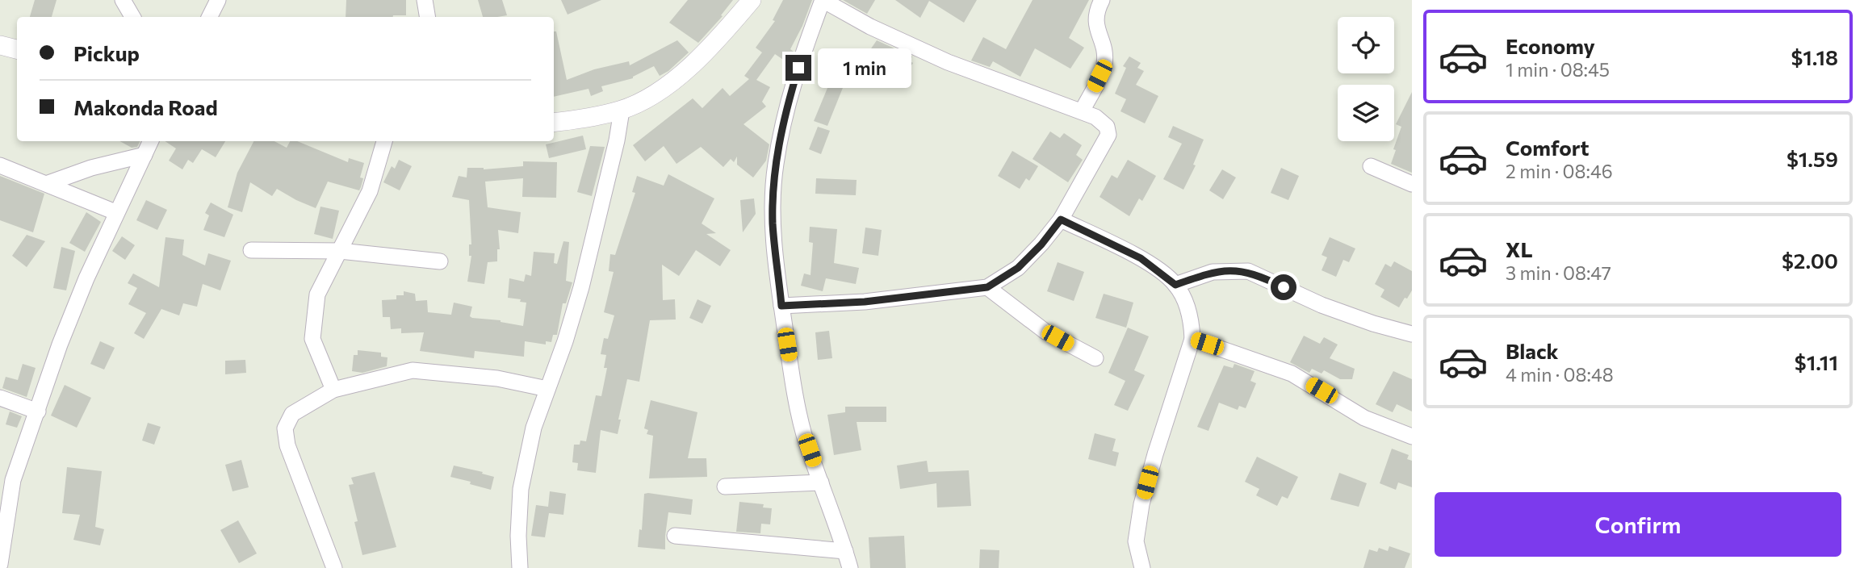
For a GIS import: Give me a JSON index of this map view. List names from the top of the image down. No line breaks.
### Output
{"page":{"list":[{"name":"Economy","note":"1 min · 08:45","value":"$1.18"},{"name":"Comfort","note":"2 min · 08:46","value":"$1.59"},{"name":"XL","note":"3 min · 08:47","value":"$2.00"},{"name":"Black","note":"4 min · 08:48","value":"$1.11"}],"banner":["Pickup","Makonda Road"],"bubble":"1 min","buttons":"Confirm"}}
